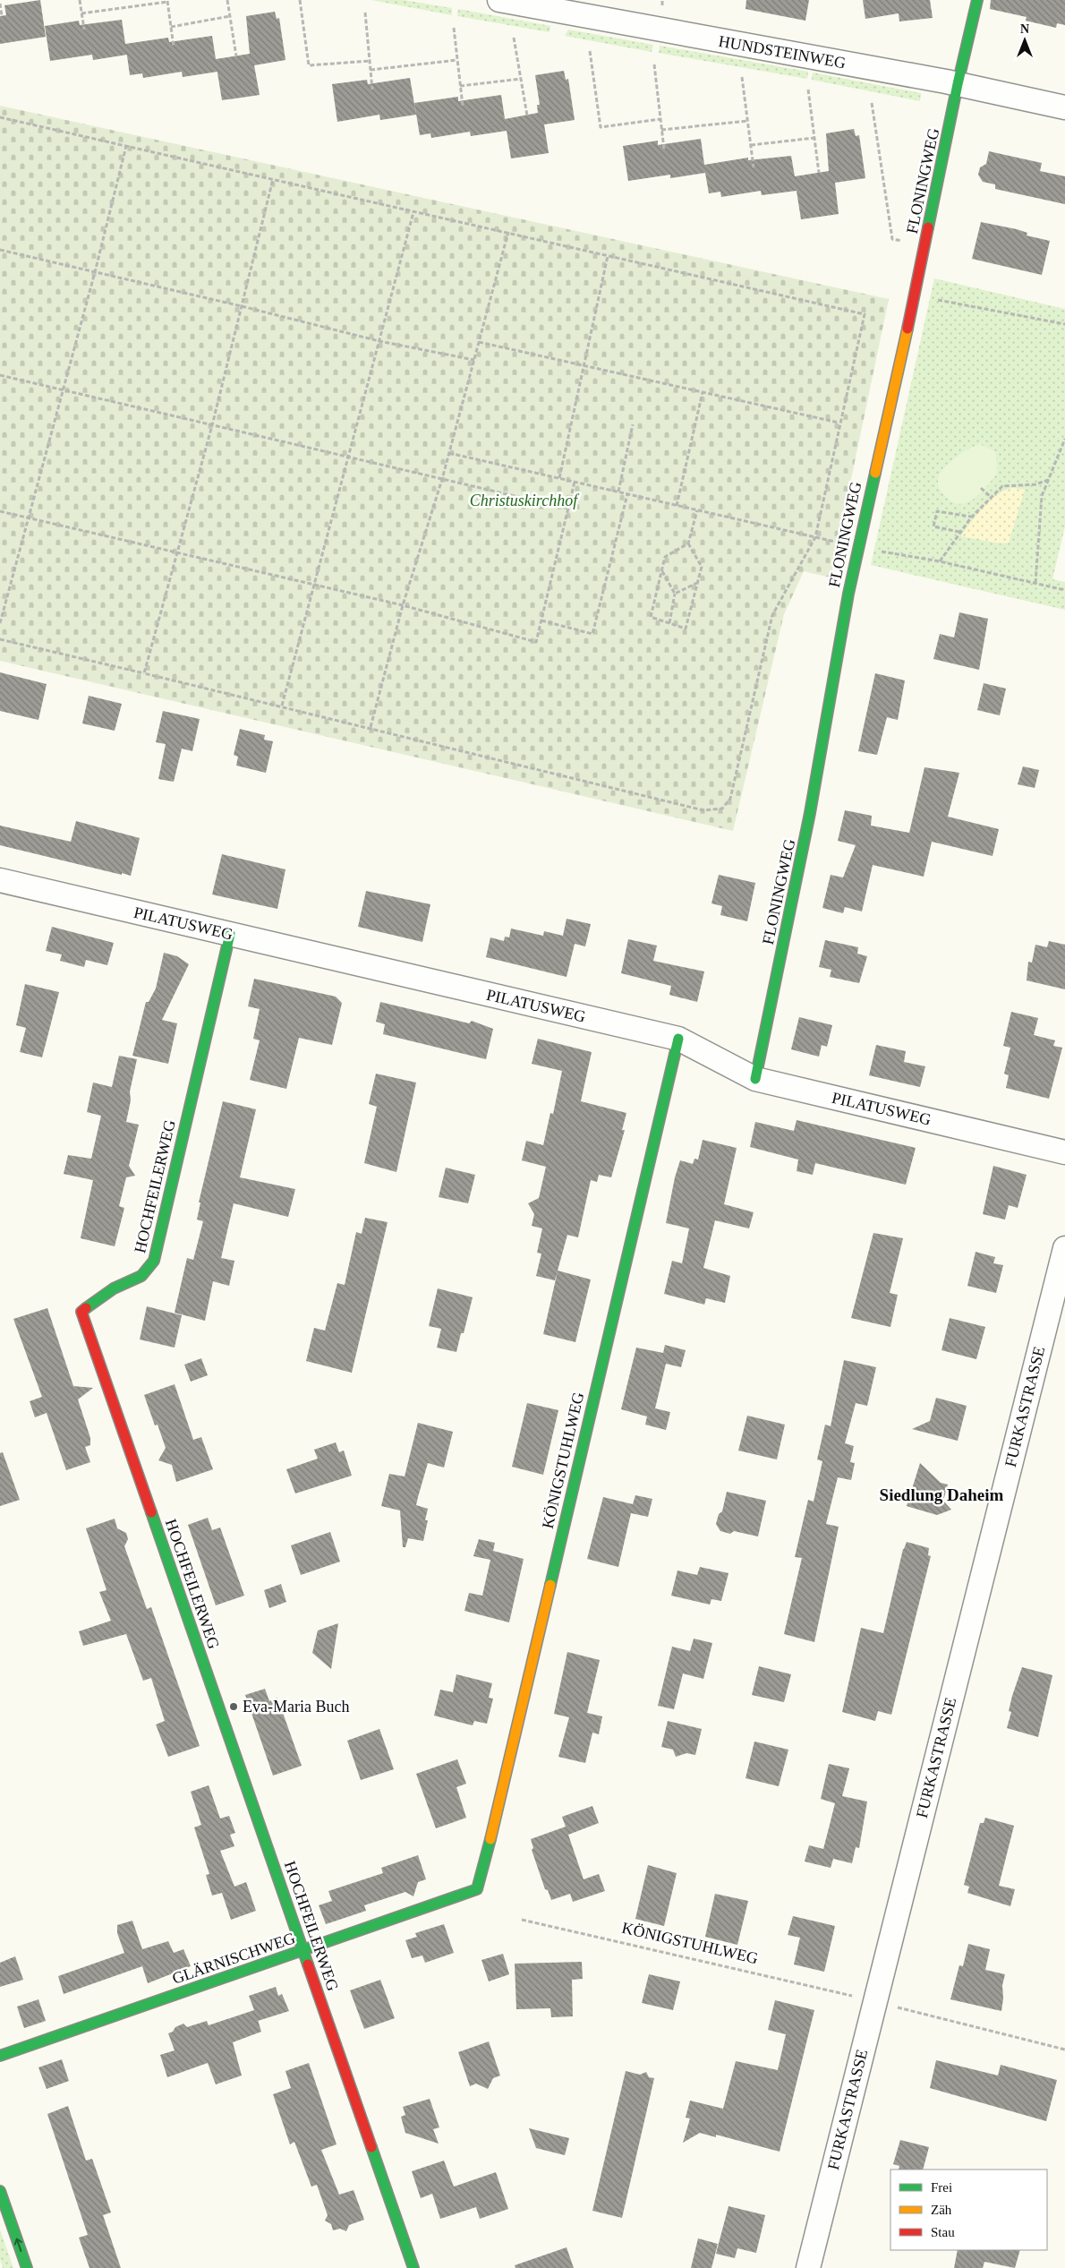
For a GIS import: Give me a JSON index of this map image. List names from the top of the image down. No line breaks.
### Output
{"streets":{"street":["HUNDSTEINWEG","FLONINGWEG","PILATUSWEG","HOCHFEILERWEG","FURKASTRASSE","KÖNIGSTUHLWEG","GLÄRNISCHWEG"]},"crossings":[["HUNDSTEINWEG","FLONINGWEG"],["FLONINGWEG","PILATUSWEG"],["PILATUSWEG","HOCHFEILERWEG"],["PILATUSWEG","KÖNIGSTUHLWEG"],["HOCHFEILERWEG","GLÄRNISCHWEG"],["KÖNIGSTUHLWEG","GLÄRNISCHWEG"]],"districts":["Siedlung Daheim"],"parks":["Christuskirchhof"],"places":["Eva-Maria Buch"],"legend":["Frei","Zäh","Stau"],"north":"top"}
